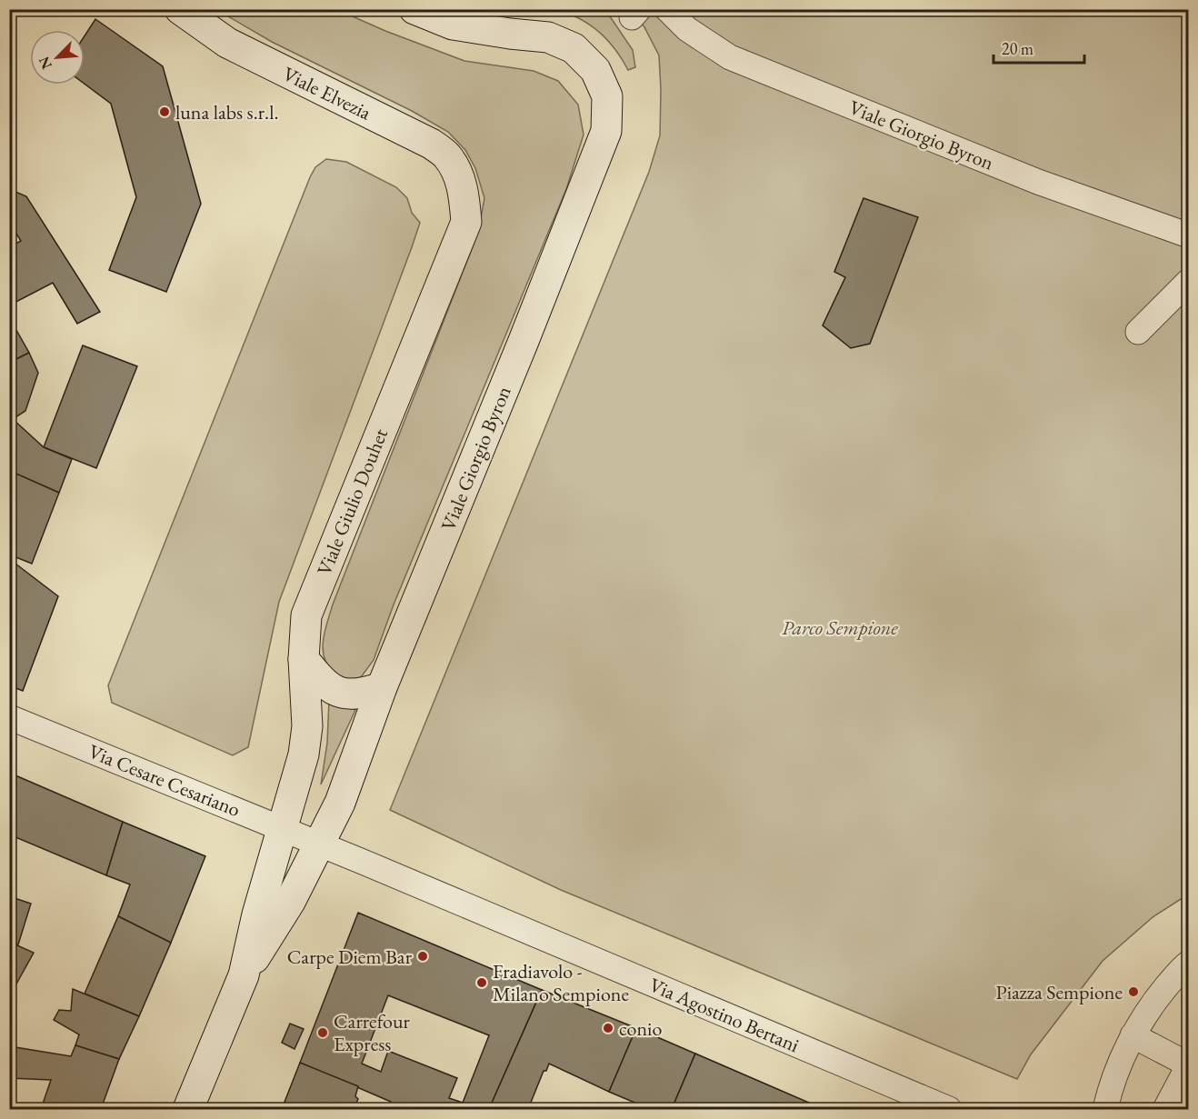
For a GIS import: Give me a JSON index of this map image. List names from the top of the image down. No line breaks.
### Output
{"streets":{"main road":["Viale Elvezia","Viale Giorgio Byron","Viale Giulio Douhet"],"street":["Via Cesare Cesariano","Via Agostino Bertani"]},"crossings":[["Viale Elvezia","Viale Giulio Douhet"],["Viale Giorgio Byron","Viale Giulio Douhet"],["Viale Giorgio Byron","Via Cesare Cesariano"],["Viale Giorgio Byron","Via Agostino Bertani"],["Viale Giulio Douhet","Via Cesare Cesariano"],["Via Cesare Cesariano","Via Agostino Bertani"]],"parks":["Parco Sempione"],"places":["luna labs s.r.l.","Carpe Diem Bar","Fradiavolo - Milano Sempione","Piazza Sempione","conio","Carrefour Express"],"scale_bar":"20 m","north":"bottom left"}
